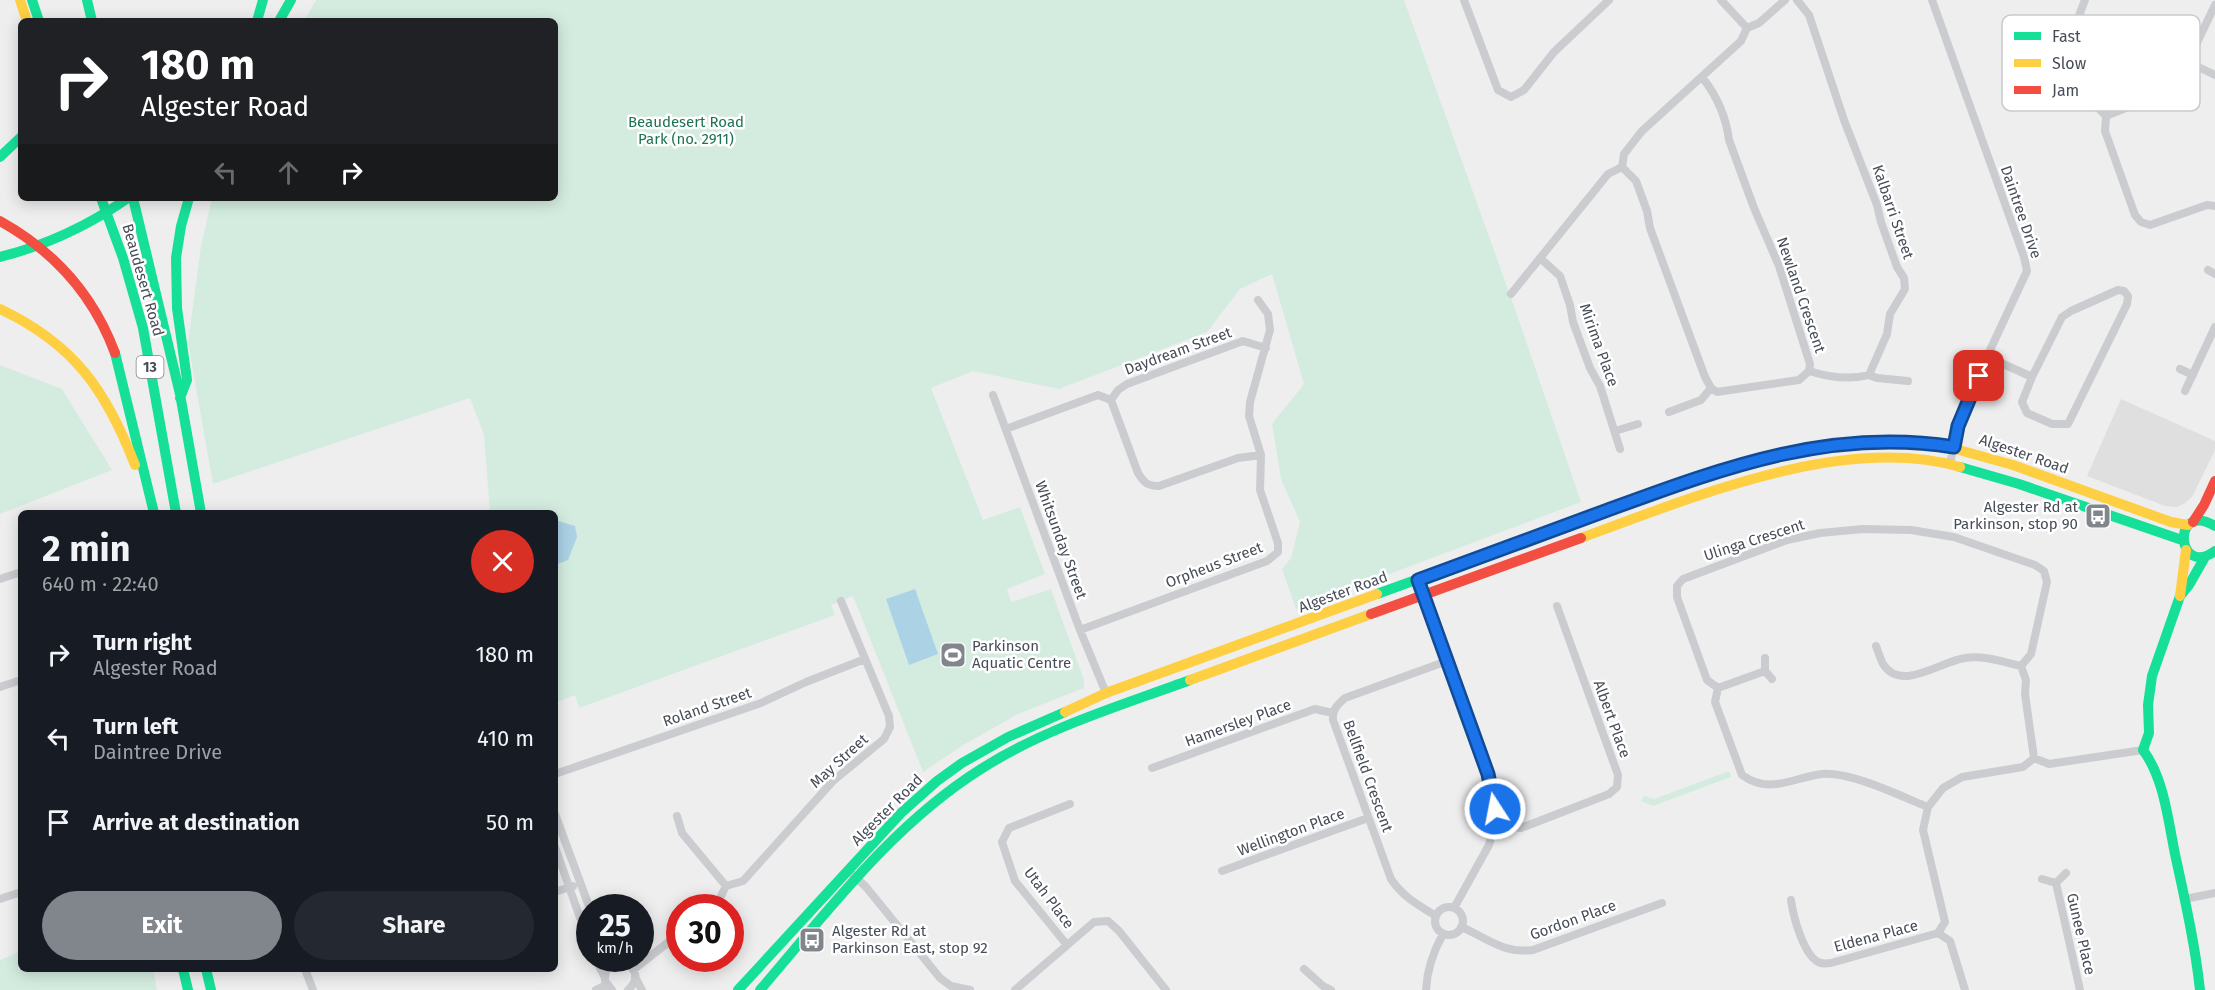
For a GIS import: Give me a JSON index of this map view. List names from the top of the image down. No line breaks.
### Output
{"streets":{"main road":["Beaudesert Road","13","Algester Road"],"street":["Kalbarri Street","Daintree Drive","Newland Crescent","Mirima Place","Daydream Street","Whitsunday Street","Ulinga Crescent","Orpheus Street","Roland Street","Albert Place","Hamersley Place","May Street","Bellfield Crescent","Wellington Place","Utah Place","Gordon Place","Gunee Place","Eldena Place"]},"crossings":[["Daintree Drive","Algester Road"],["Daydream Street","Orpheus Street"],["Algester Road","Whitsunday Street"],["Whitsunday Street","Orpheus Street"],["Roland Street","May Street"],["Hamersley Place","Bellfield Crescent"],["Bellfield Crescent","Wellington Place"],["Bellfield Crescent","Gordon Place"]],"parks":["Beaudesert Road Park (no. 2911)"],"places":{"bus stop":["Algester Rd at Parkinson, stop 90","Algester Rd at Parkinson East, stop 92"],"sports":["Parkinson Aquatic Centre"]},"legend":["Fast","Slow","Jam"],"page":{"turn":["180 m","Algester Road"],"heading":["2 min","640 m · 22:40"],"list":[{"name":"Turn right","note":"Algester Road","value":"180 m"},{"name":"Turn left","note":"Daintree Drive","value":"410 m"},{"name":"Arrive at destination","value":"50 m"}],"buttons":["Exit","Share"],"speed":"25 km/h","limit":"30"}}
